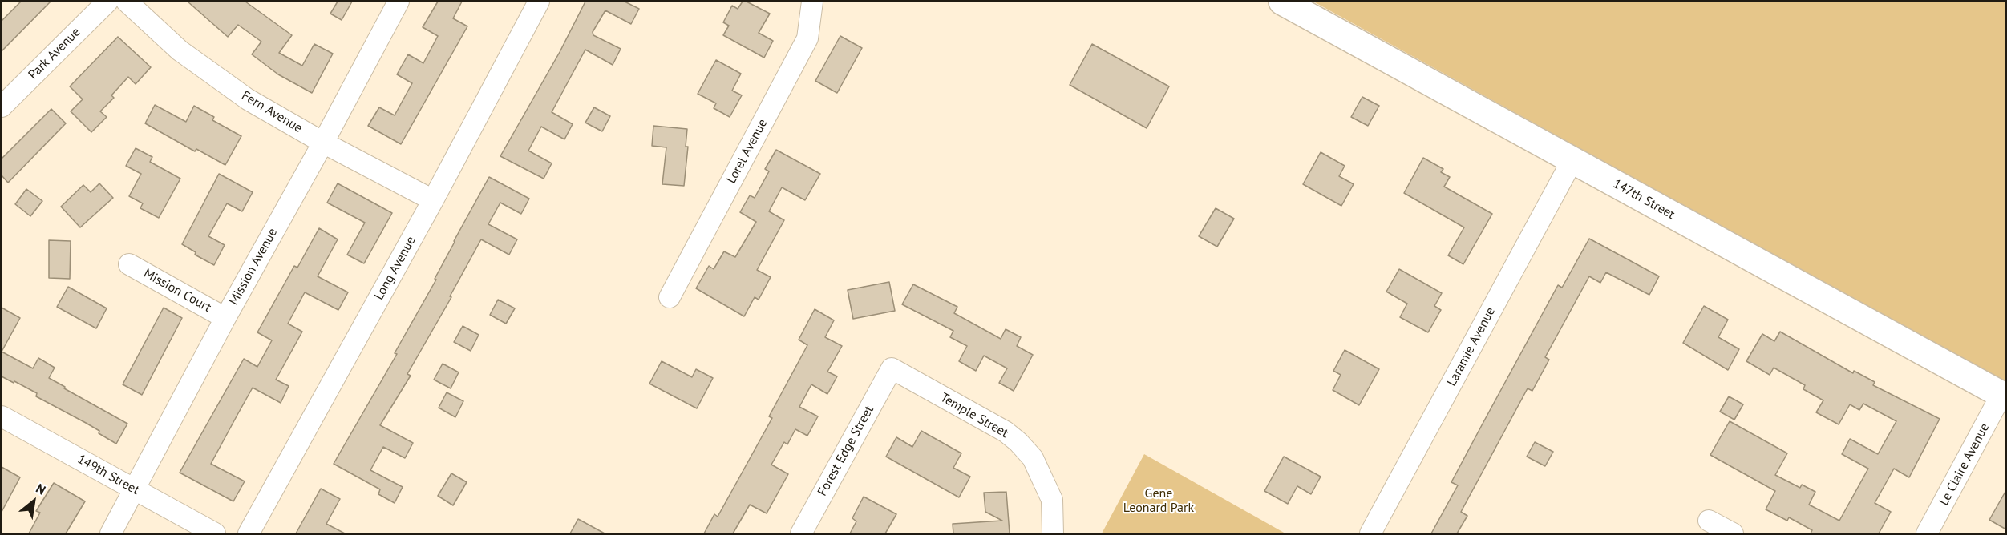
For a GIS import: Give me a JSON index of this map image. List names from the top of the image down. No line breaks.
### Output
{"streets":{"main road":["147th Street"],"street":["Park Avenue","Fern Avenue","Lorel Avenue","Mission Avenue","Long Avenue","Mission Court","Laramie Avenue","Temple Street","Forest Edge Street","Le Claire Avenue","149th Street"]},"crossings":[["Fern Avenue","Mission Avenue"],["Fern Avenue","Long Avenue"],["147th Street","Laramie Avenue"],["147th Street","Le Claire Avenue"],["Mission Avenue","Mission Court"],["Mission Avenue","149th Street"],["Temple Street","Forest Edge Street"]],"parks":["Gene Leonard Park"],"north":"top right"}
